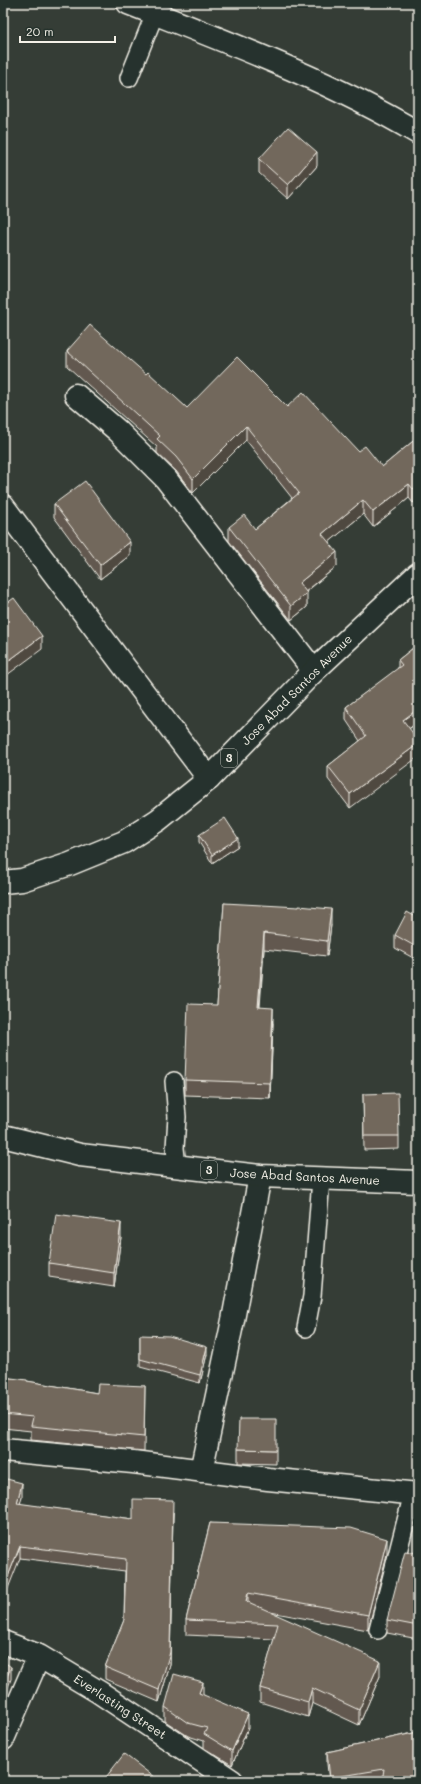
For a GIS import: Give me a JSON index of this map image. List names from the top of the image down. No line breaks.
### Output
{"streets":{"main road":["Jose Abad Santos Avenue","3","Everlasting Street"]},"scale_bar":"20 m"}
